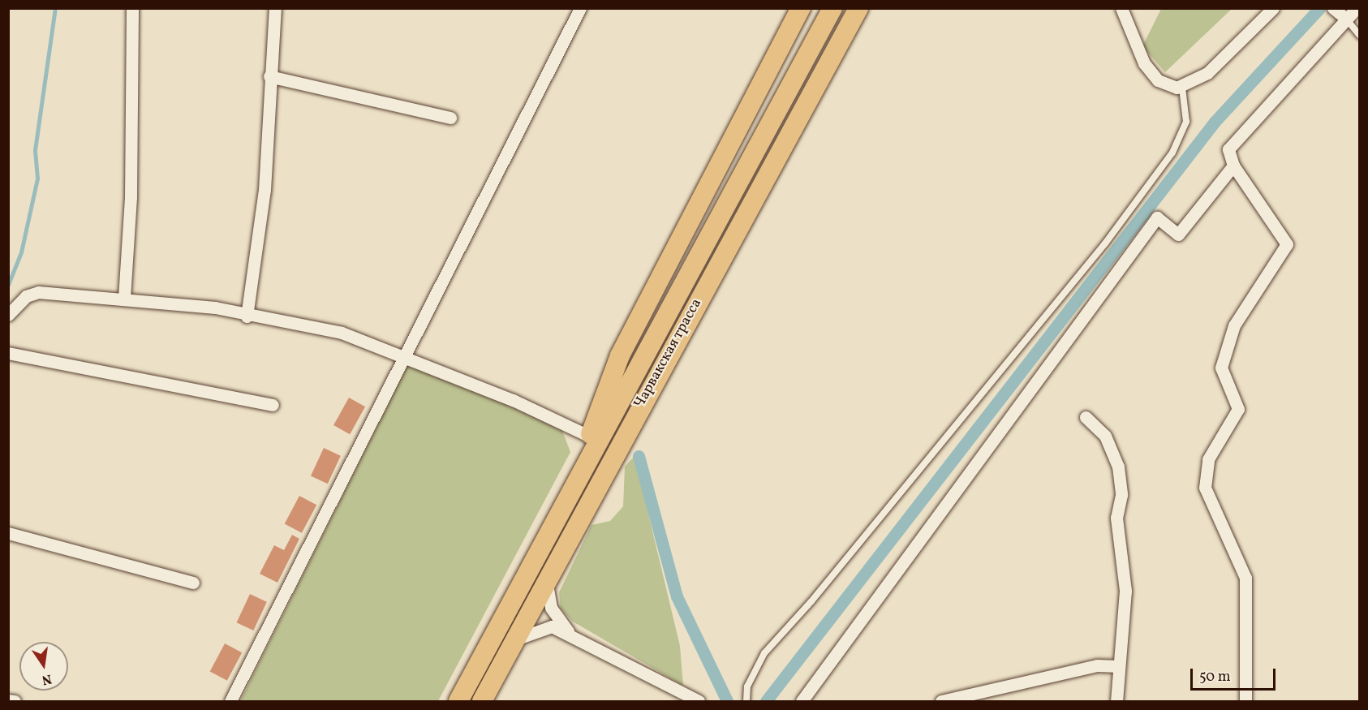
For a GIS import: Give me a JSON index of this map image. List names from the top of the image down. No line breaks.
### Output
{"streets":{"highway":["Чарвакская трасса"]},"scale_bar":"50 m","north":"bottom"}
